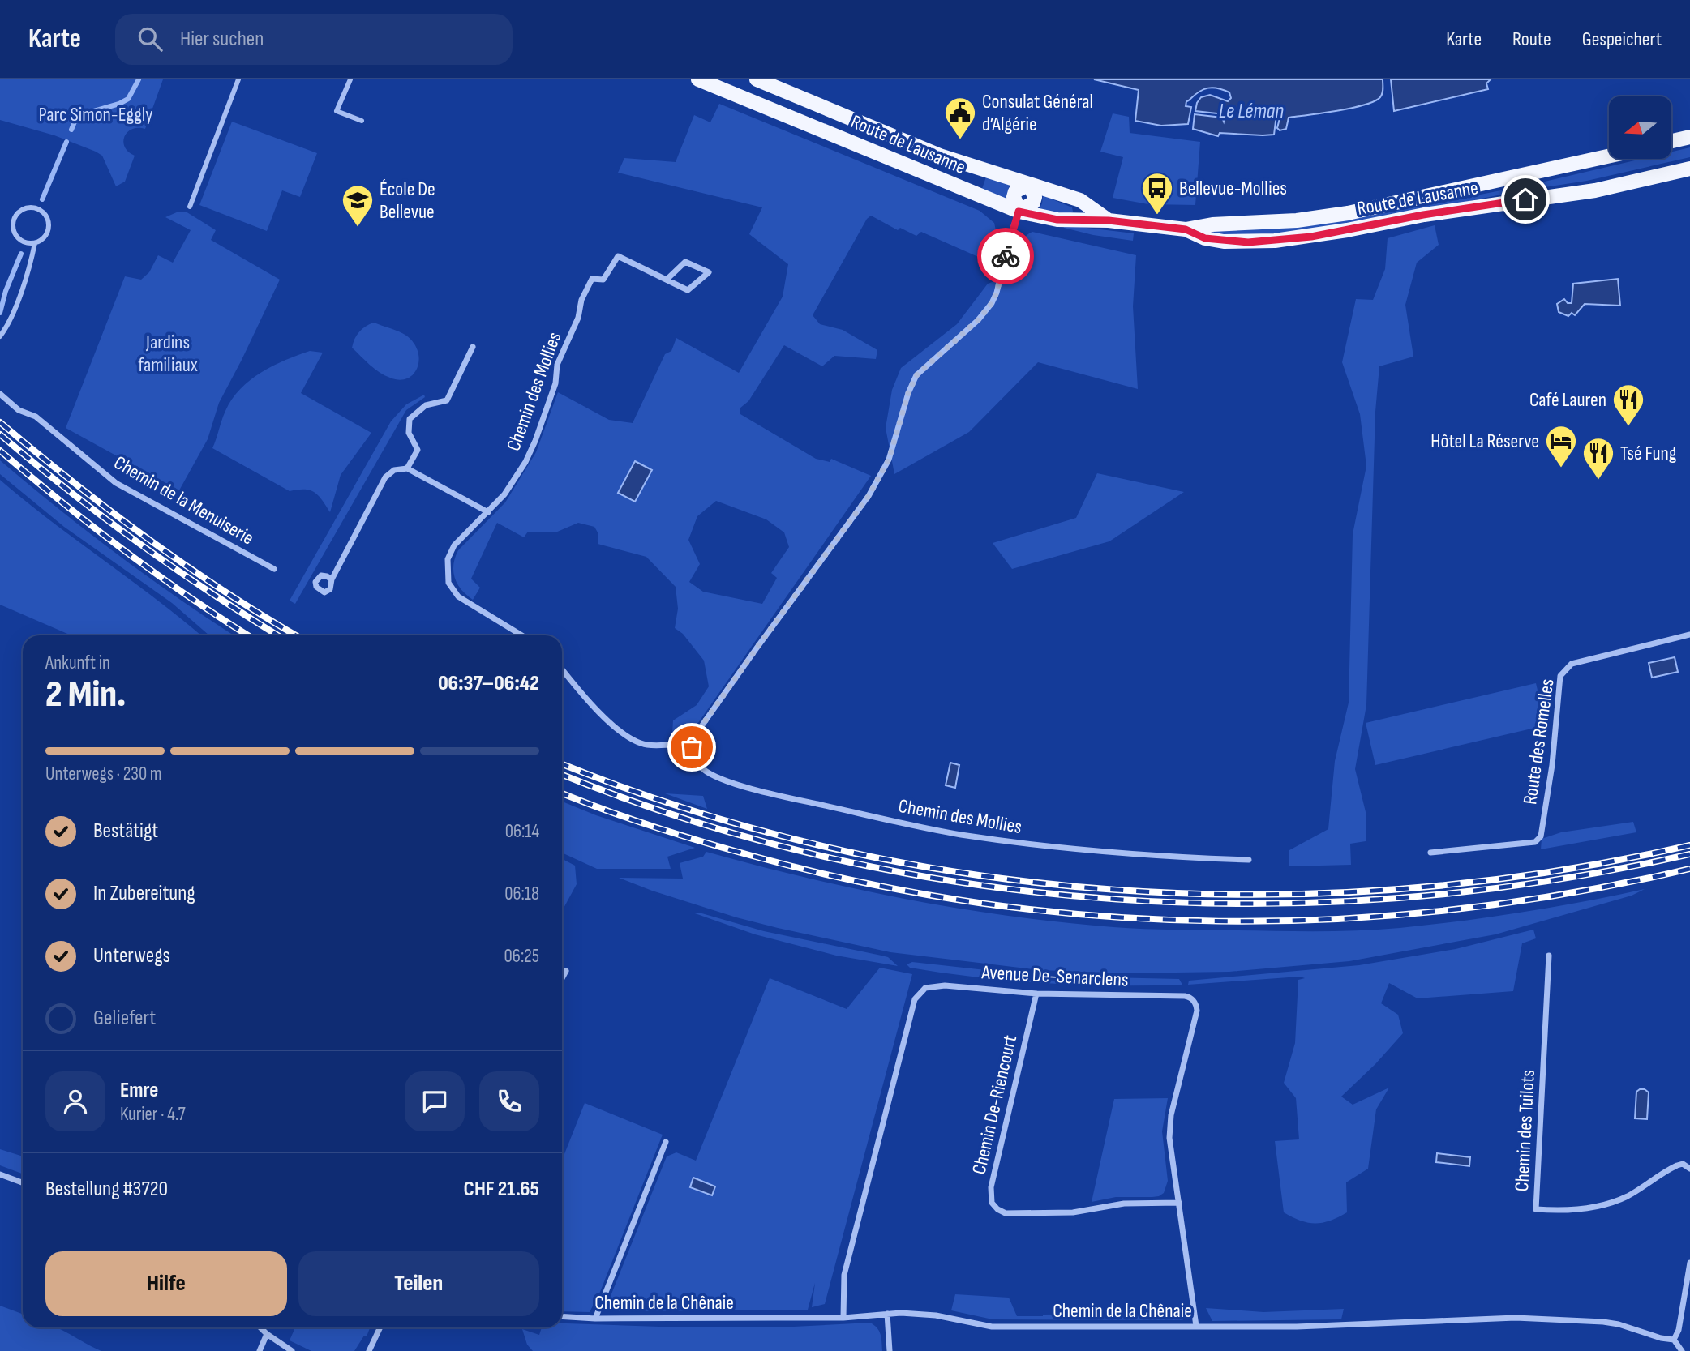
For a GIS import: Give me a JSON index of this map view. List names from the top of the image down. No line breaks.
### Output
{"streets":{"main road":["Route de Lausanne"],"street":["Chemin des Mollies","Chemin de la Menuiserie","Route des Romelles","Avenue De-Senarclens","Chemin De-Riencourt","Chemin des Tuilots","Chemin de la Chênaie"]},"crossings":[["Avenue De-Senarclens","Chemin De-Riencourt"],["Avenue De-Senarclens","Chemin de la Chênaie"]],"water":["Le Léman"],"parks":["Parc Simon-Eggly","Jardins familiaux"],"places":{"public building":["Consulat Général d’Algérie"],"bus stop":["Bellevue-Mollies"],"school or university":["École De Bellevue"],"restaurant":["Café Lauren","Tsé Fung"],"hotel":["Hôtel La Réserve"]},"north":"left","page":{"header":"Karte","search":"Hier suchen","nav":["Karte","Route","Gespeichert"],"heading":["2 Min.","Ankunft in","06:37–06:42"],"panel":["Emre","Kurier · 4.7","Bestellung #3720","CHF 21.65"],"bar":"Unterwegs · 230 m","list":[["Bestätigt","06:14"],["In Zubereitung","06:18"],["Unterwegs","06:25"],"Geliefert"],"buttons":["Hilfe","Teilen"]}}
